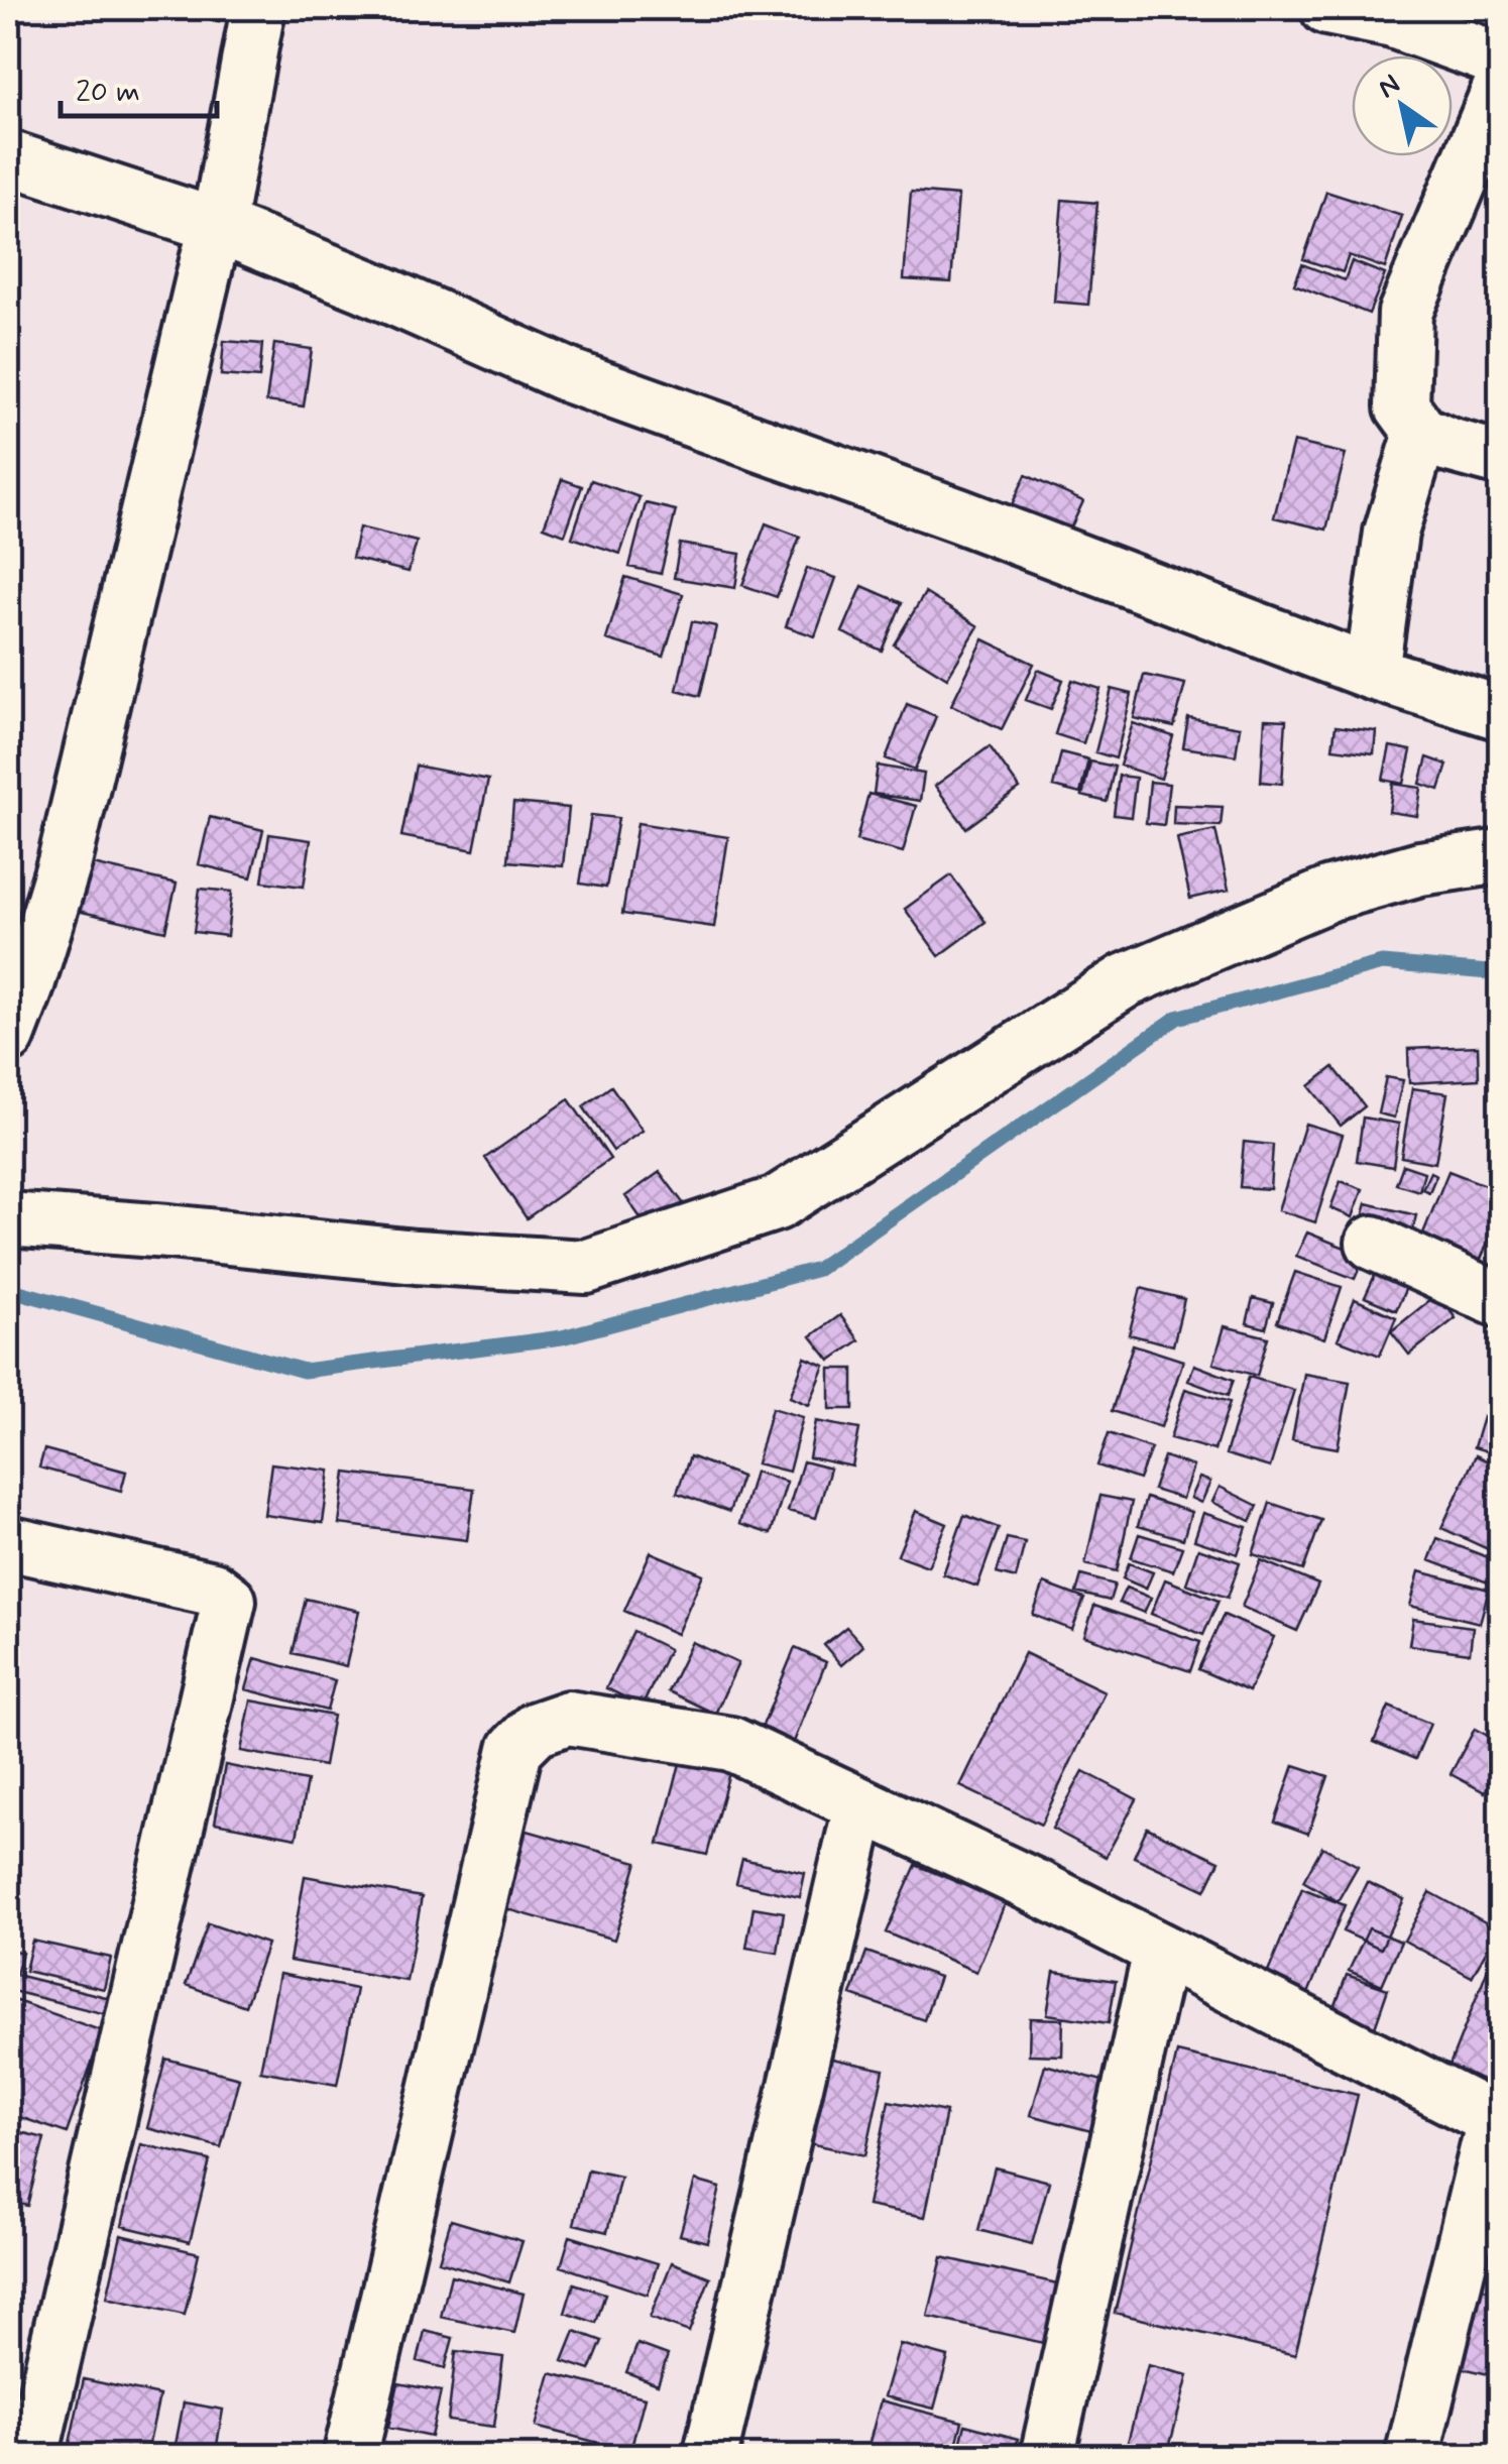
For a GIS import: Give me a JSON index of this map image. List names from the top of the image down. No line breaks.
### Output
{"scale_bar":"20 m","north":"top left"}
